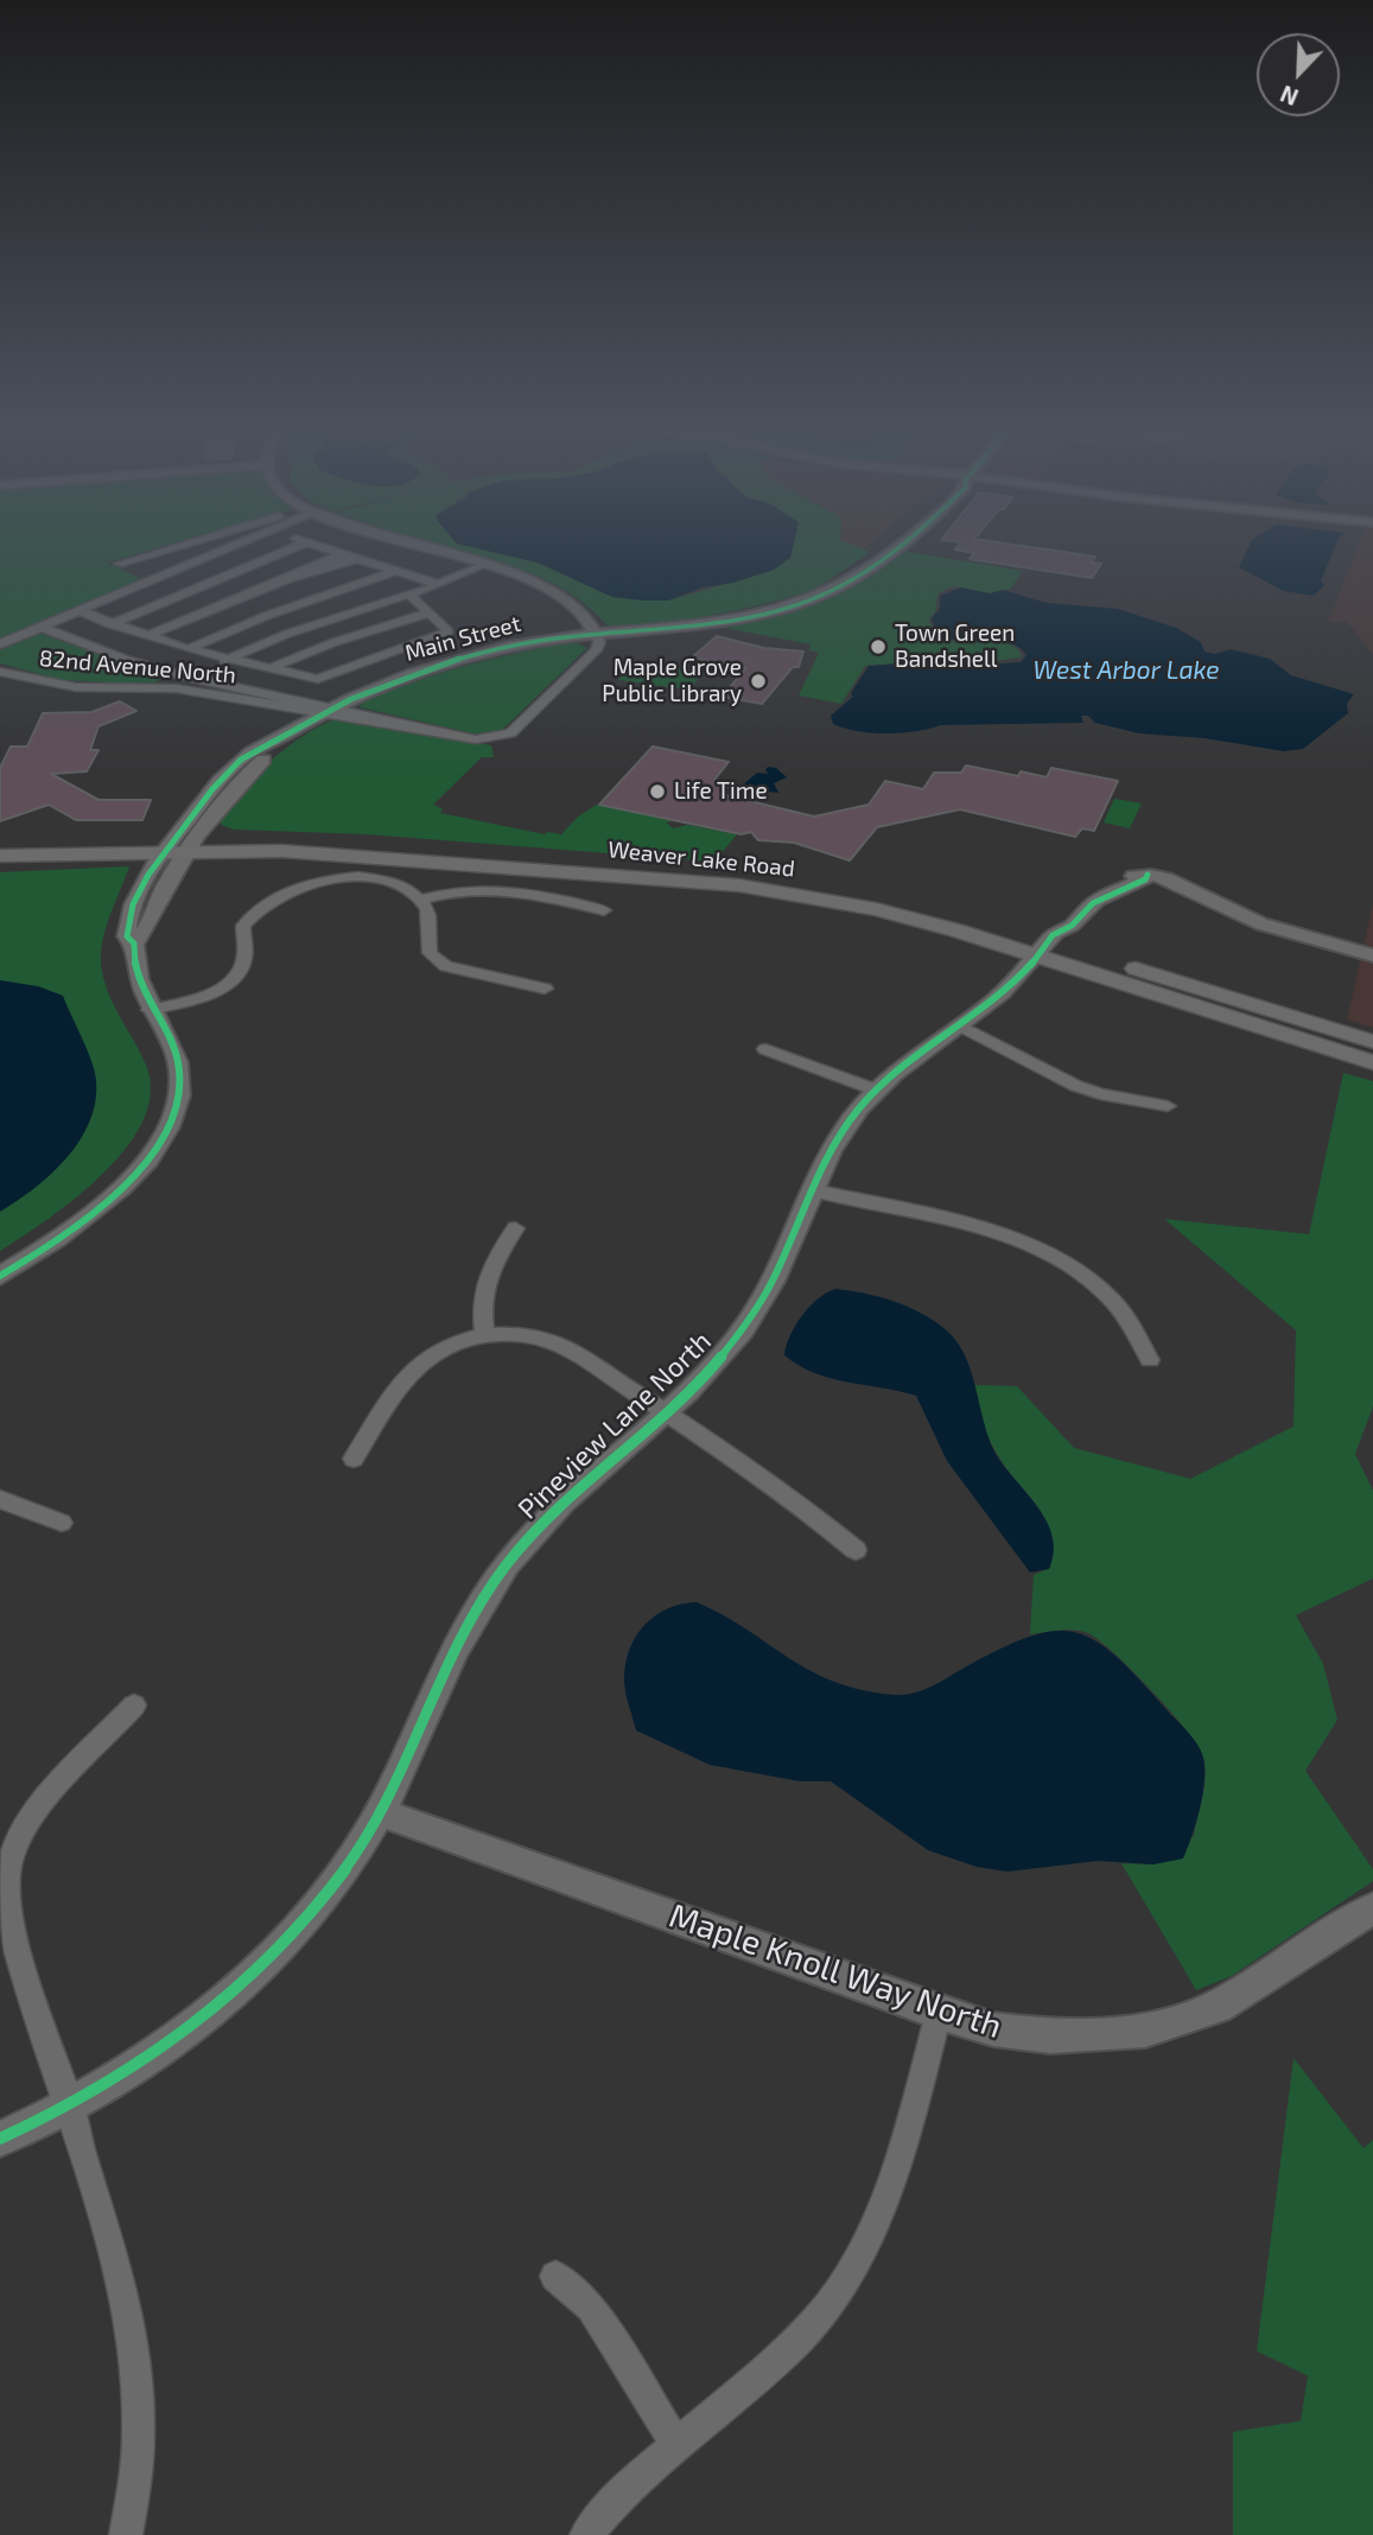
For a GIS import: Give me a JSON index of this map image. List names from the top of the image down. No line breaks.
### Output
{"streets":{"main road":["Weaver Lake Road"],"street":["Main Street","82nd Avenue North","Pineview Lane North","Maple Knoll Way North"]},"crossings":[["Main Street","82nd Avenue North"],["Main Street","Weaver Lake Road"],["Weaver Lake Road","Pineview Lane North"],["Pineview Lane North","Maple Knoll Way North"]],"water":["West Arbor Lake"],"places":["Town Green Bandshell","Maple Grove Public Library","Life Time"],"north":"bottom left"}
